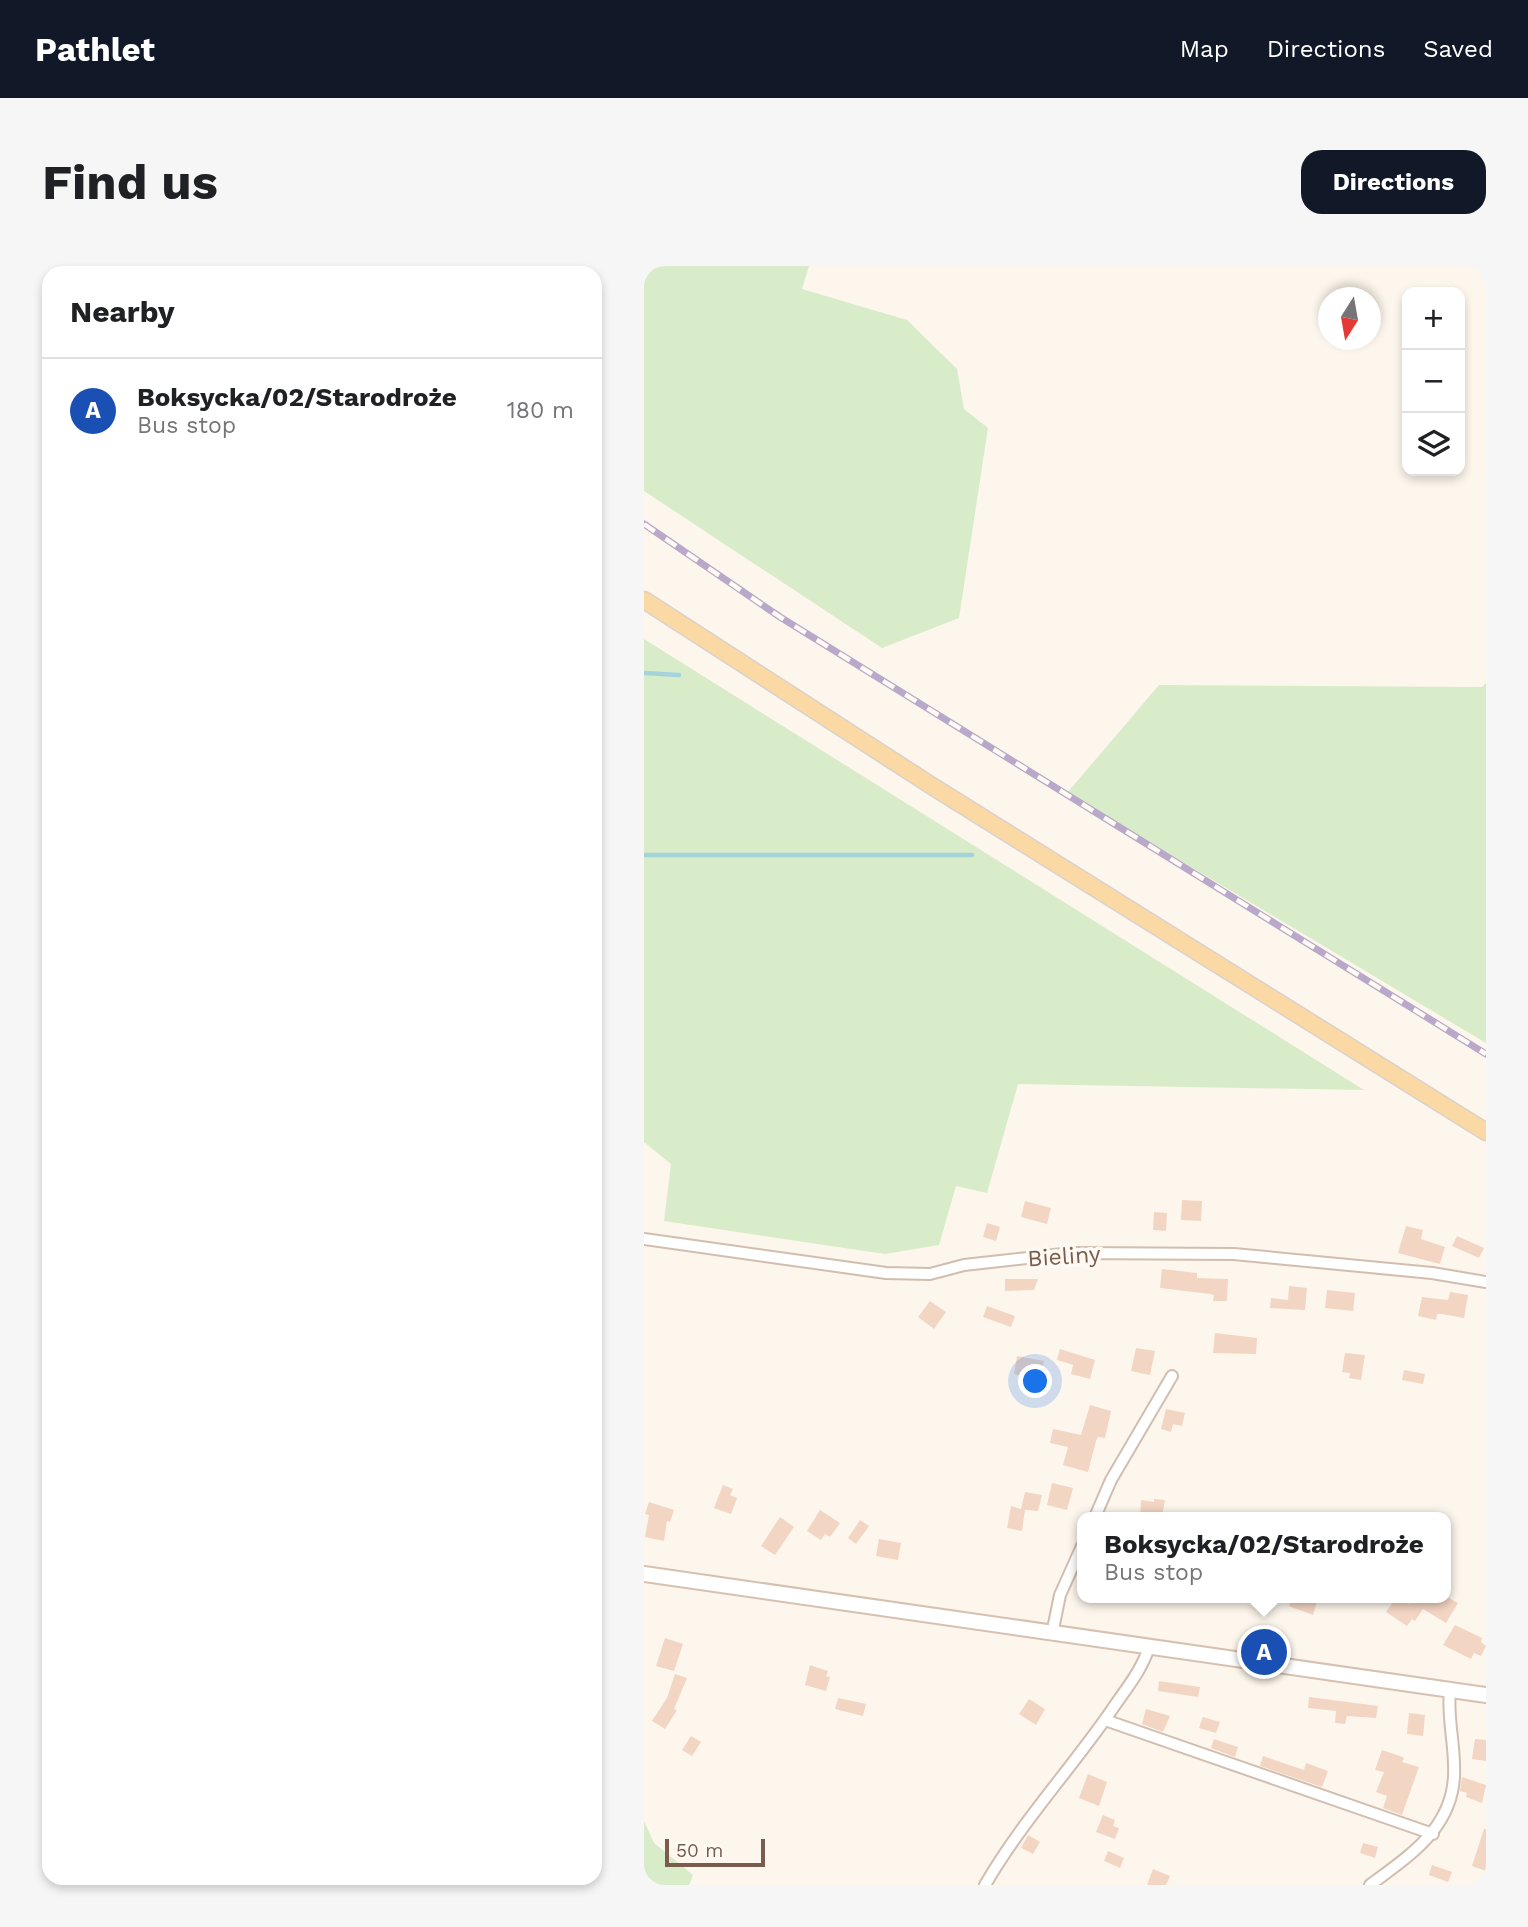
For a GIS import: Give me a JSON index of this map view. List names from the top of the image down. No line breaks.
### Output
{"streets":{"street":["Bieliny"]},"scale_bar":"50 m","north":"bottom","page":{"header":"Pathlet","nav":["Map","Directions","Saved"],"buttons":"Directions","title":"Find us","heading":"Nearby","map_buttons":["+","−"],"list":[{"mark":"A","name":"Boksycka/02/Starodroże","note":"Bus stop","value":"180 m"}],"popup":["Boksycka/02/Starodroże","Bus stop"],"pins":"A","scale":"50 m"}}
